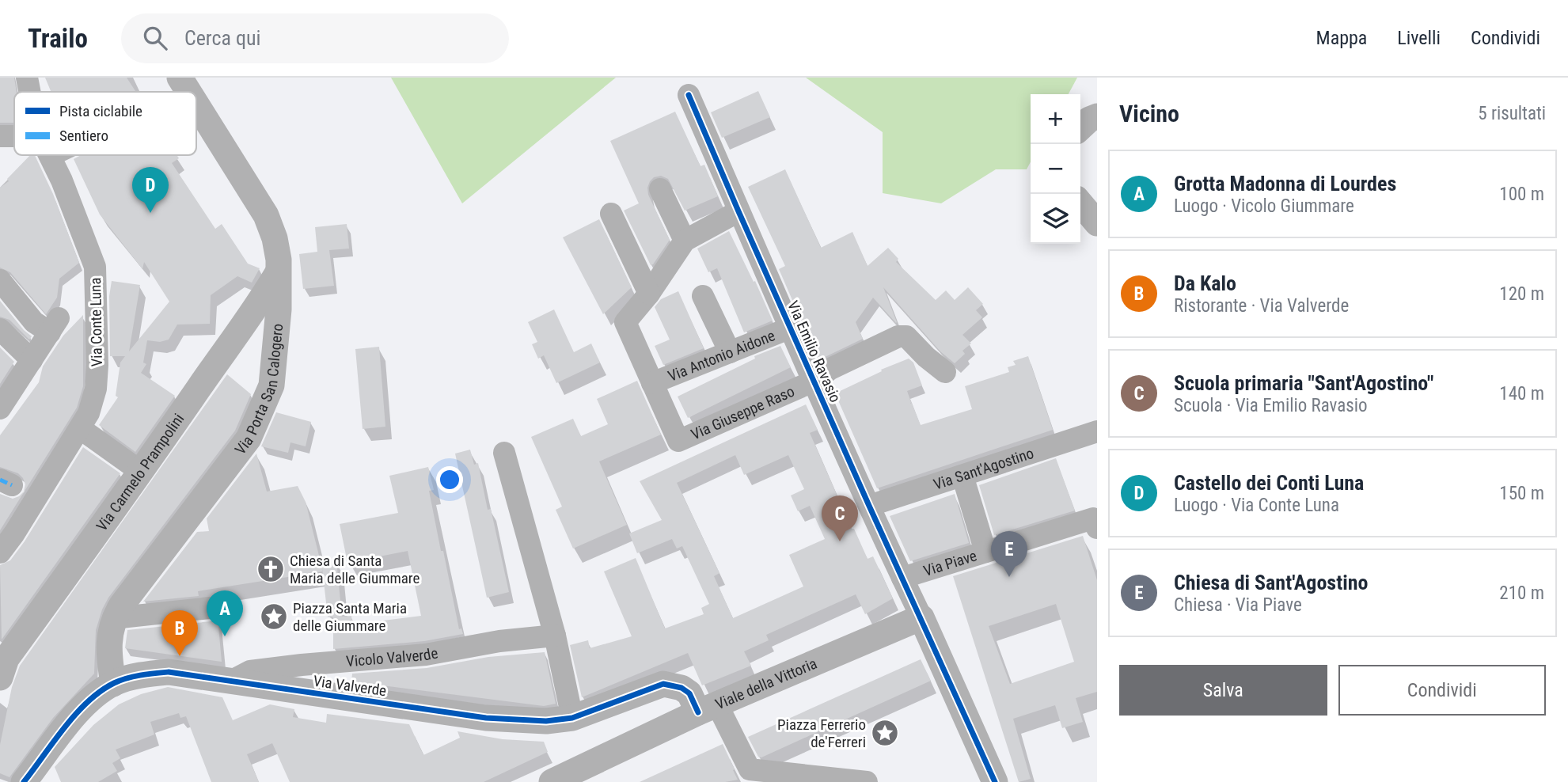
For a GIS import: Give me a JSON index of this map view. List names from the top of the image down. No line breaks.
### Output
{"streets":{"street":["Via Conte Luna","Via Emilio Ravasio","Via Antonio Aidone","Via Porta San Calogero","Via Giuseppe Raso","Via Sant'Agostino","Via Carmelo Prampolini","Via Piave","Vicolo Valverde","Viale della Vittoria","Via Valverde"]},"crossings":[["Via Emilio Ravasio","Via Antonio Aidone"],["Via Emilio Ravasio","Via Giuseppe Raso"],["Via Emilio Ravasio","Via Sant'Agostino"],["Via Emilio Ravasio","Via Piave"],["Via Emilio Ravasio","Viale della Vittoria"],["Via Antonio Aidone","Via Giuseppe Raso"],["Via Porta San Calogero","Via Carmelo Prampolini"],["Via Porta San Calogero","Via Valverde"],["Vicolo Valverde","Via Valverde"],["Viale della Vittoria","Via Valverde"]],"places":{"church":["Chiesa di Santa Maria delle Giummare"],"place":["Piazza Santa Maria delle Giummare","Piazza Ferrerio de'Ferreri"]},"legend":["Pista ciclabile","Sentiero"],"page":{"header":"Trailo","search":"Cerca qui","nav":["Mappa","Livelli","Condividi"],"heading":["Vicino","5 risultati"],"map_buttons":["+","−"],"list":[{"mark":"A","name":"Grotta Madonna di Lourdes","note":"Luogo · Vicolo Giummare","value":"100 m"},{"mark":"B","name":"Da Kalo","note":"Ristorante · Via Valverde","value":"120 m"},{"mark":"C","name":"Scuola primaria \"Sant'Agostino\"","note":"Scuola · Via Emilio Ravasio","value":"140 m"},{"mark":"D","name":"Castello dei Conti Luna","note":"Luogo · Via Conte Luna","value":"150 m"},{"mark":"E","name":"Chiesa di Sant'Agostino","note":"Chiesa · Via Piave","value":"210 m"}],"pins":["D","C","E","A","B"],"buttons":["Salva","Condividi"]}}
